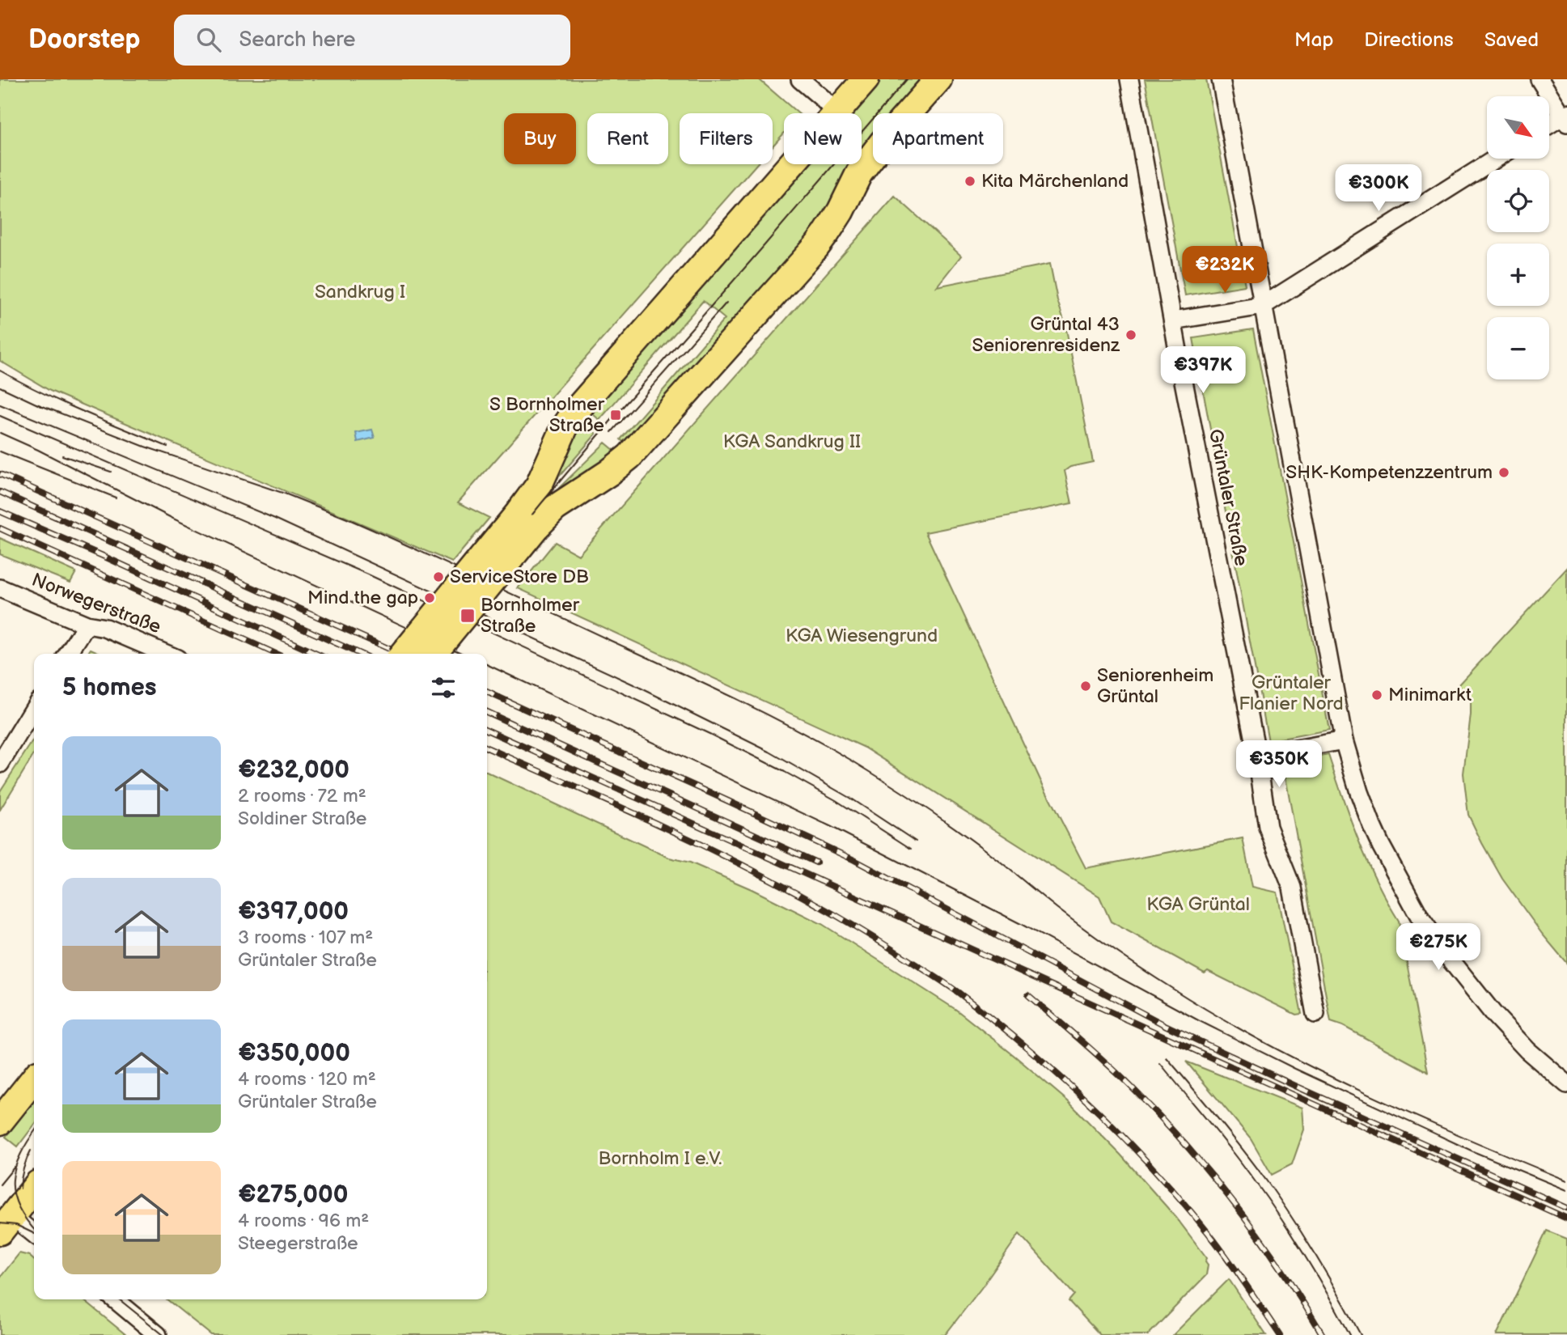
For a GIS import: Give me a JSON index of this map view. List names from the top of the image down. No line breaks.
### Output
{"streets":{"street":["Grüntaler Straße","Norwegerstraße"]},"parks":["Sandkrug I","KGA Sandkrug II","KGA Wiesengrund","Grüntaler Flanier Nord","KGA Grüntal","Bornholm I e.V."],"places":{"other":["Kita Märchenland","Grüntal 43 Seniorenresidenz","SHK-Kompetenzzentrum","ServiceStore DB","Mind the gap","Seniorenheim Grüntal","Minimarkt"],"transit":["S Bornholmer Straße","Bornholmer Straße"]},"north":"bottom right","page":{"header":"Doorstep","search":"Search here","nav":["Map","Directions","Saved"],"map_buttons":["+","−"],"chip":["Buy","Rent","Filters","New","Apartment"],"price":["€300K","€232K","€397K","€350K","€275K"],"heading":"5 homes","list":[{"name":"€232,000","note":"2 rooms · 72 m² · Soldiner Straße"},{"name":"€397,000","note":"3 rooms · 107 m² · Grüntaler Straße"},{"name":"€350,000","note":"4 rooms · 120 m² · Grüntaler Straße"},{"name":"€275,000","note":"4 rooms · 96 m² · Steegerstraße"}]}}
